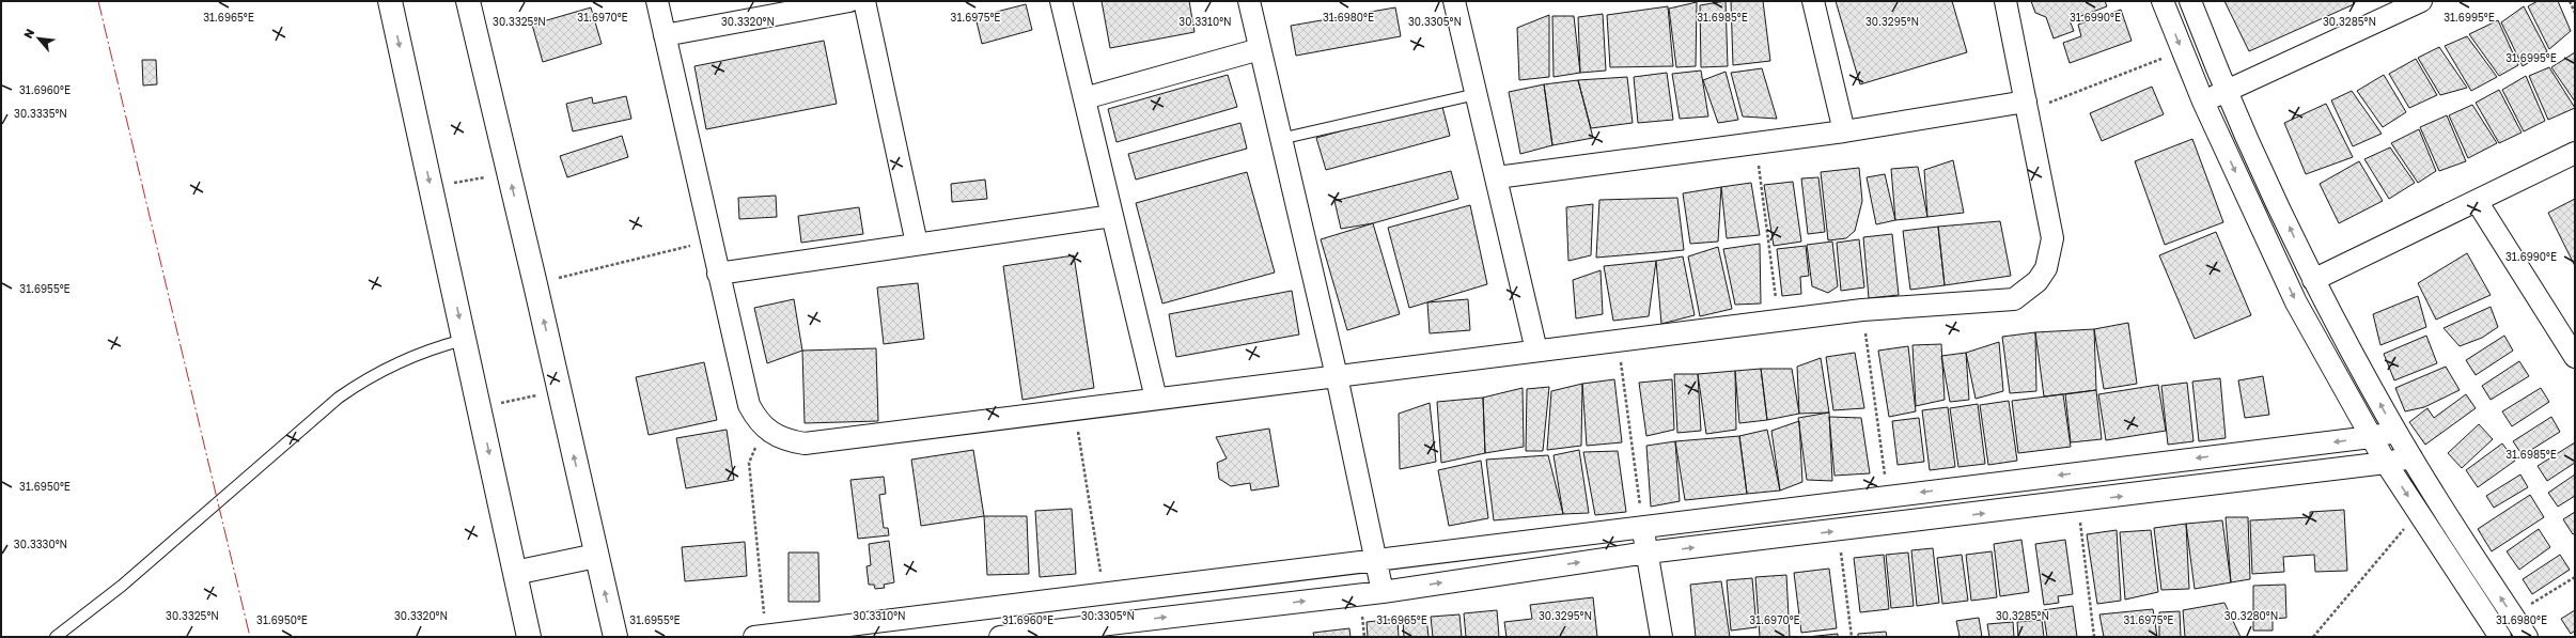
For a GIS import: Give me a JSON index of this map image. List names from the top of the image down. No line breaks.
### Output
{"north":"top left","coordinates":["31.6965°E","31.6970°E","31.6975°E","31.6980°E","31.6985°E","31.6990°E","31.6995°E","30.3295°N","30.3325°N","30.3320°N","30.3310°N","30.3305°N","30.3285°N","31.6960°E","30.3335°N","31.6955°E","31.6950°E","30.3330°N","30.3280°N"]}
